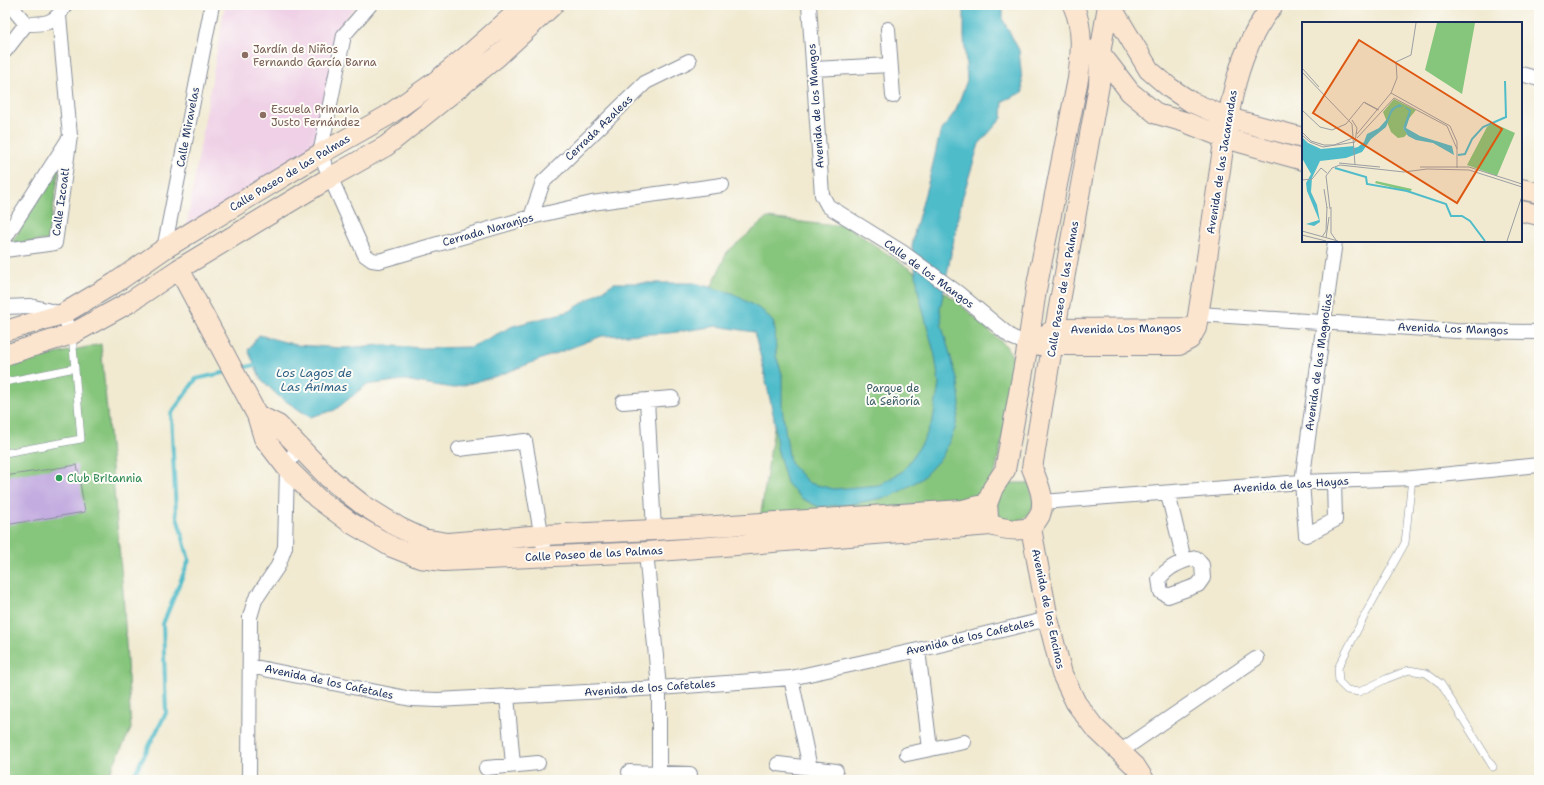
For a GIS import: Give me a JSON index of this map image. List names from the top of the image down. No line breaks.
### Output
{"streets":{"street":["Avenida de los Mangos","Calle Miravelas","Cerrada Azaleas","Avenida de las Jacarandas","Calle Paseo de las Palmas","Calle Izcoatl","Cerrada Naranjos","Calle de los Mangos","Avenida Los Mangos","Avenida de las Magnolias","Avenida de las Hayas","Avenida de los Encinos","Avenida de los Cafetales"]},"crossings":[["Avenida de los Mangos","Calle de los Mangos"],["Calle Miravelas","Calle Paseo de las Palmas"],["Cerrada Azaleas","Cerrada Naranjos"],["Avenida de las Jacarandas","Avenida Los Mangos"],["Calle Paseo de las Palmas","Cerrada Naranjos"],["Calle Paseo de las Palmas","Avenida Los Mangos"],["Calle Paseo de las Palmas","Avenida de las Hayas"],["Calle Paseo de las Palmas","Avenida de los Encinos"],["Calle de los Mangos","Avenida Los Mangos"],["Avenida Los Mangos","Avenida de las Magnolias"],["Avenida de las Magnolias","Avenida de las Hayas"],["Avenida de los Encinos","Avenida de los Cafetales"]],"water":["Los Lagos de Las Ánimas"],"parks":["Parque de la Señoría"],"places":["Jardín de Niños Fernando García Barna","Escuela Primaria Justo Fernández","Club Britannia"]}
